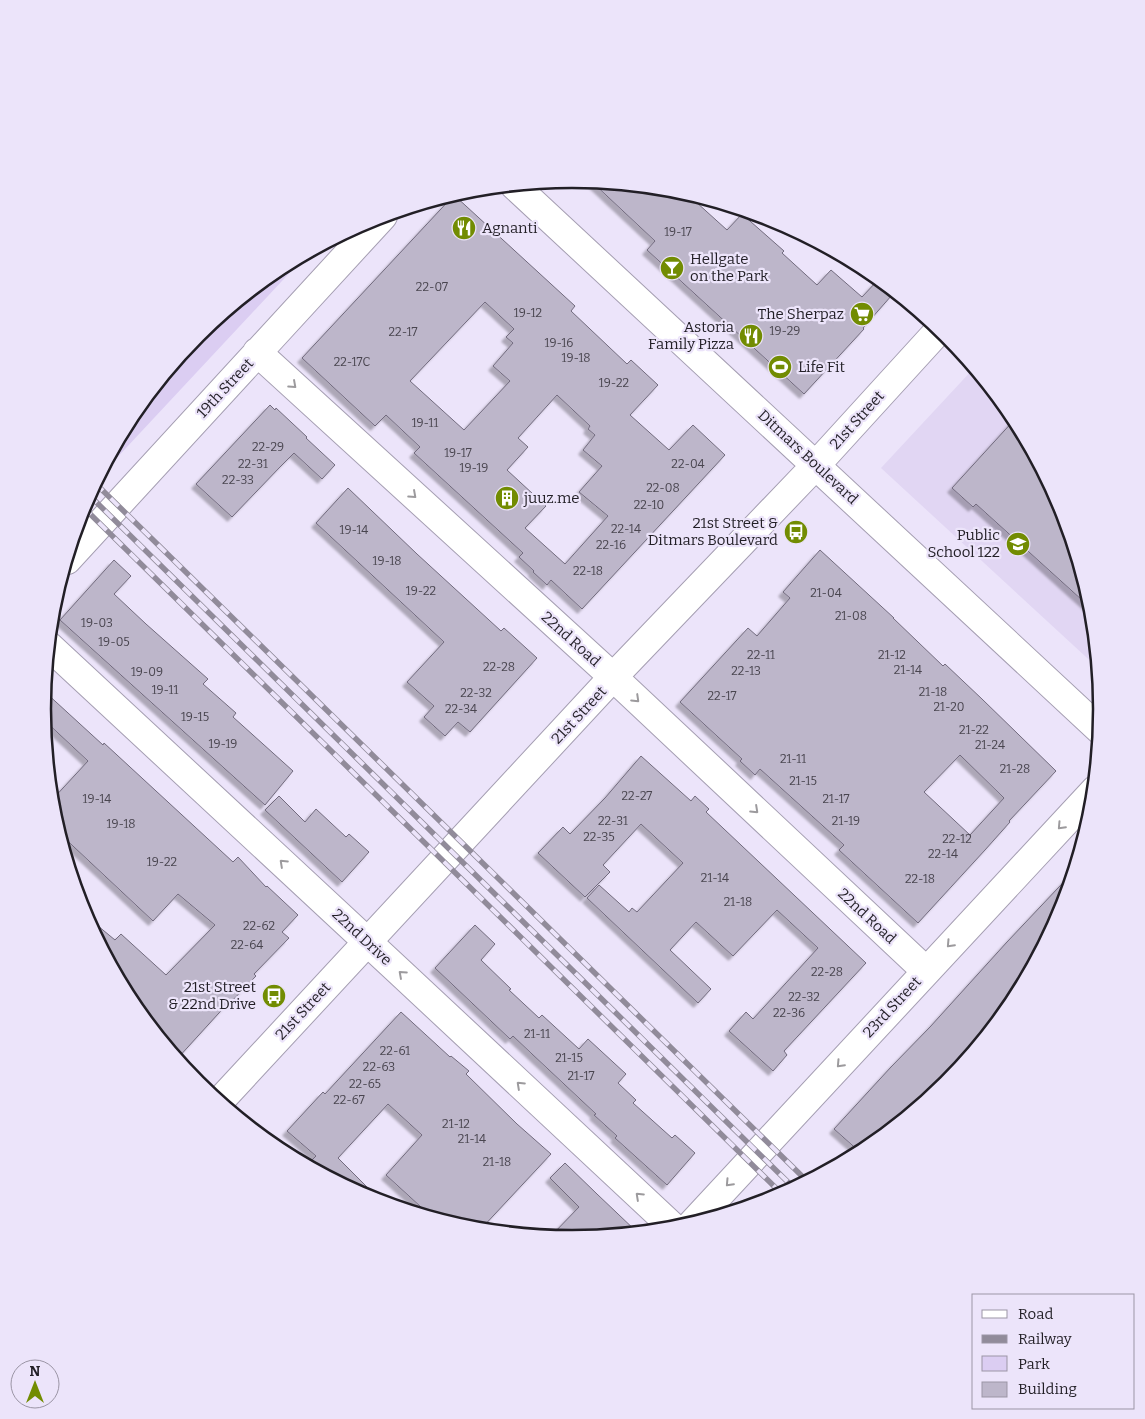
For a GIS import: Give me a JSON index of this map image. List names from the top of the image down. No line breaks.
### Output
{"streets":{"street":["19th Street","21st Street","Ditmars Boulevard","22nd Road","22nd Drive","23rd Street"]},"crossings":[["19th Street","22nd Road"],["21st Street","Ditmars Boulevard"],["21st Street","22nd Road"],["21st Street","22nd Drive"],["22nd Road","23rd Street"]],"one_way":["22nd Road","22nd Drive","23rd Street"],"places":{"restaurant":["Agnanti","Astoria Family Pizza"],"bar":["Hellgate on the Park"],"supermarket":["The Sherpaz"],"sports":["Life Fit"],"building":["juuz.me"],"bus stop":["21st Street & Ditmars Boulevard","21st Street & 22nd Drive"],"school or university":["Public School 122"]},"house_numbers":["19-17","22-07","19-12","19-29","22-17","19-16","19-18","22-17C","19-22","19-11","22-29","19-17","22-31","22-04","19-19","22-33","22-08","22-10","22-14","19-14","22-16","19-18","22-18","19-22","21-04","21-08","19-03","19-05","22-11","21-12","22-28","21-14","22-13","19-09","19-11","21-18","22-32","22-17","21-20","22-34","19-15","21-22","19-19","21-24","21-11","21-28","21-15","22-27","19-14","21-17","22-31","21-19","19-18","22-35","22-12","22-14","19-22","21-14","22-18","21-18","22-62","22-64","22-28","22-32","22-36","21-11","22-61","21-15","22-63","21-17","22-65","22-67","21-12","21-14","21-18"],"legend":["Road","Railway","Park","Building"],"north":"top"}
